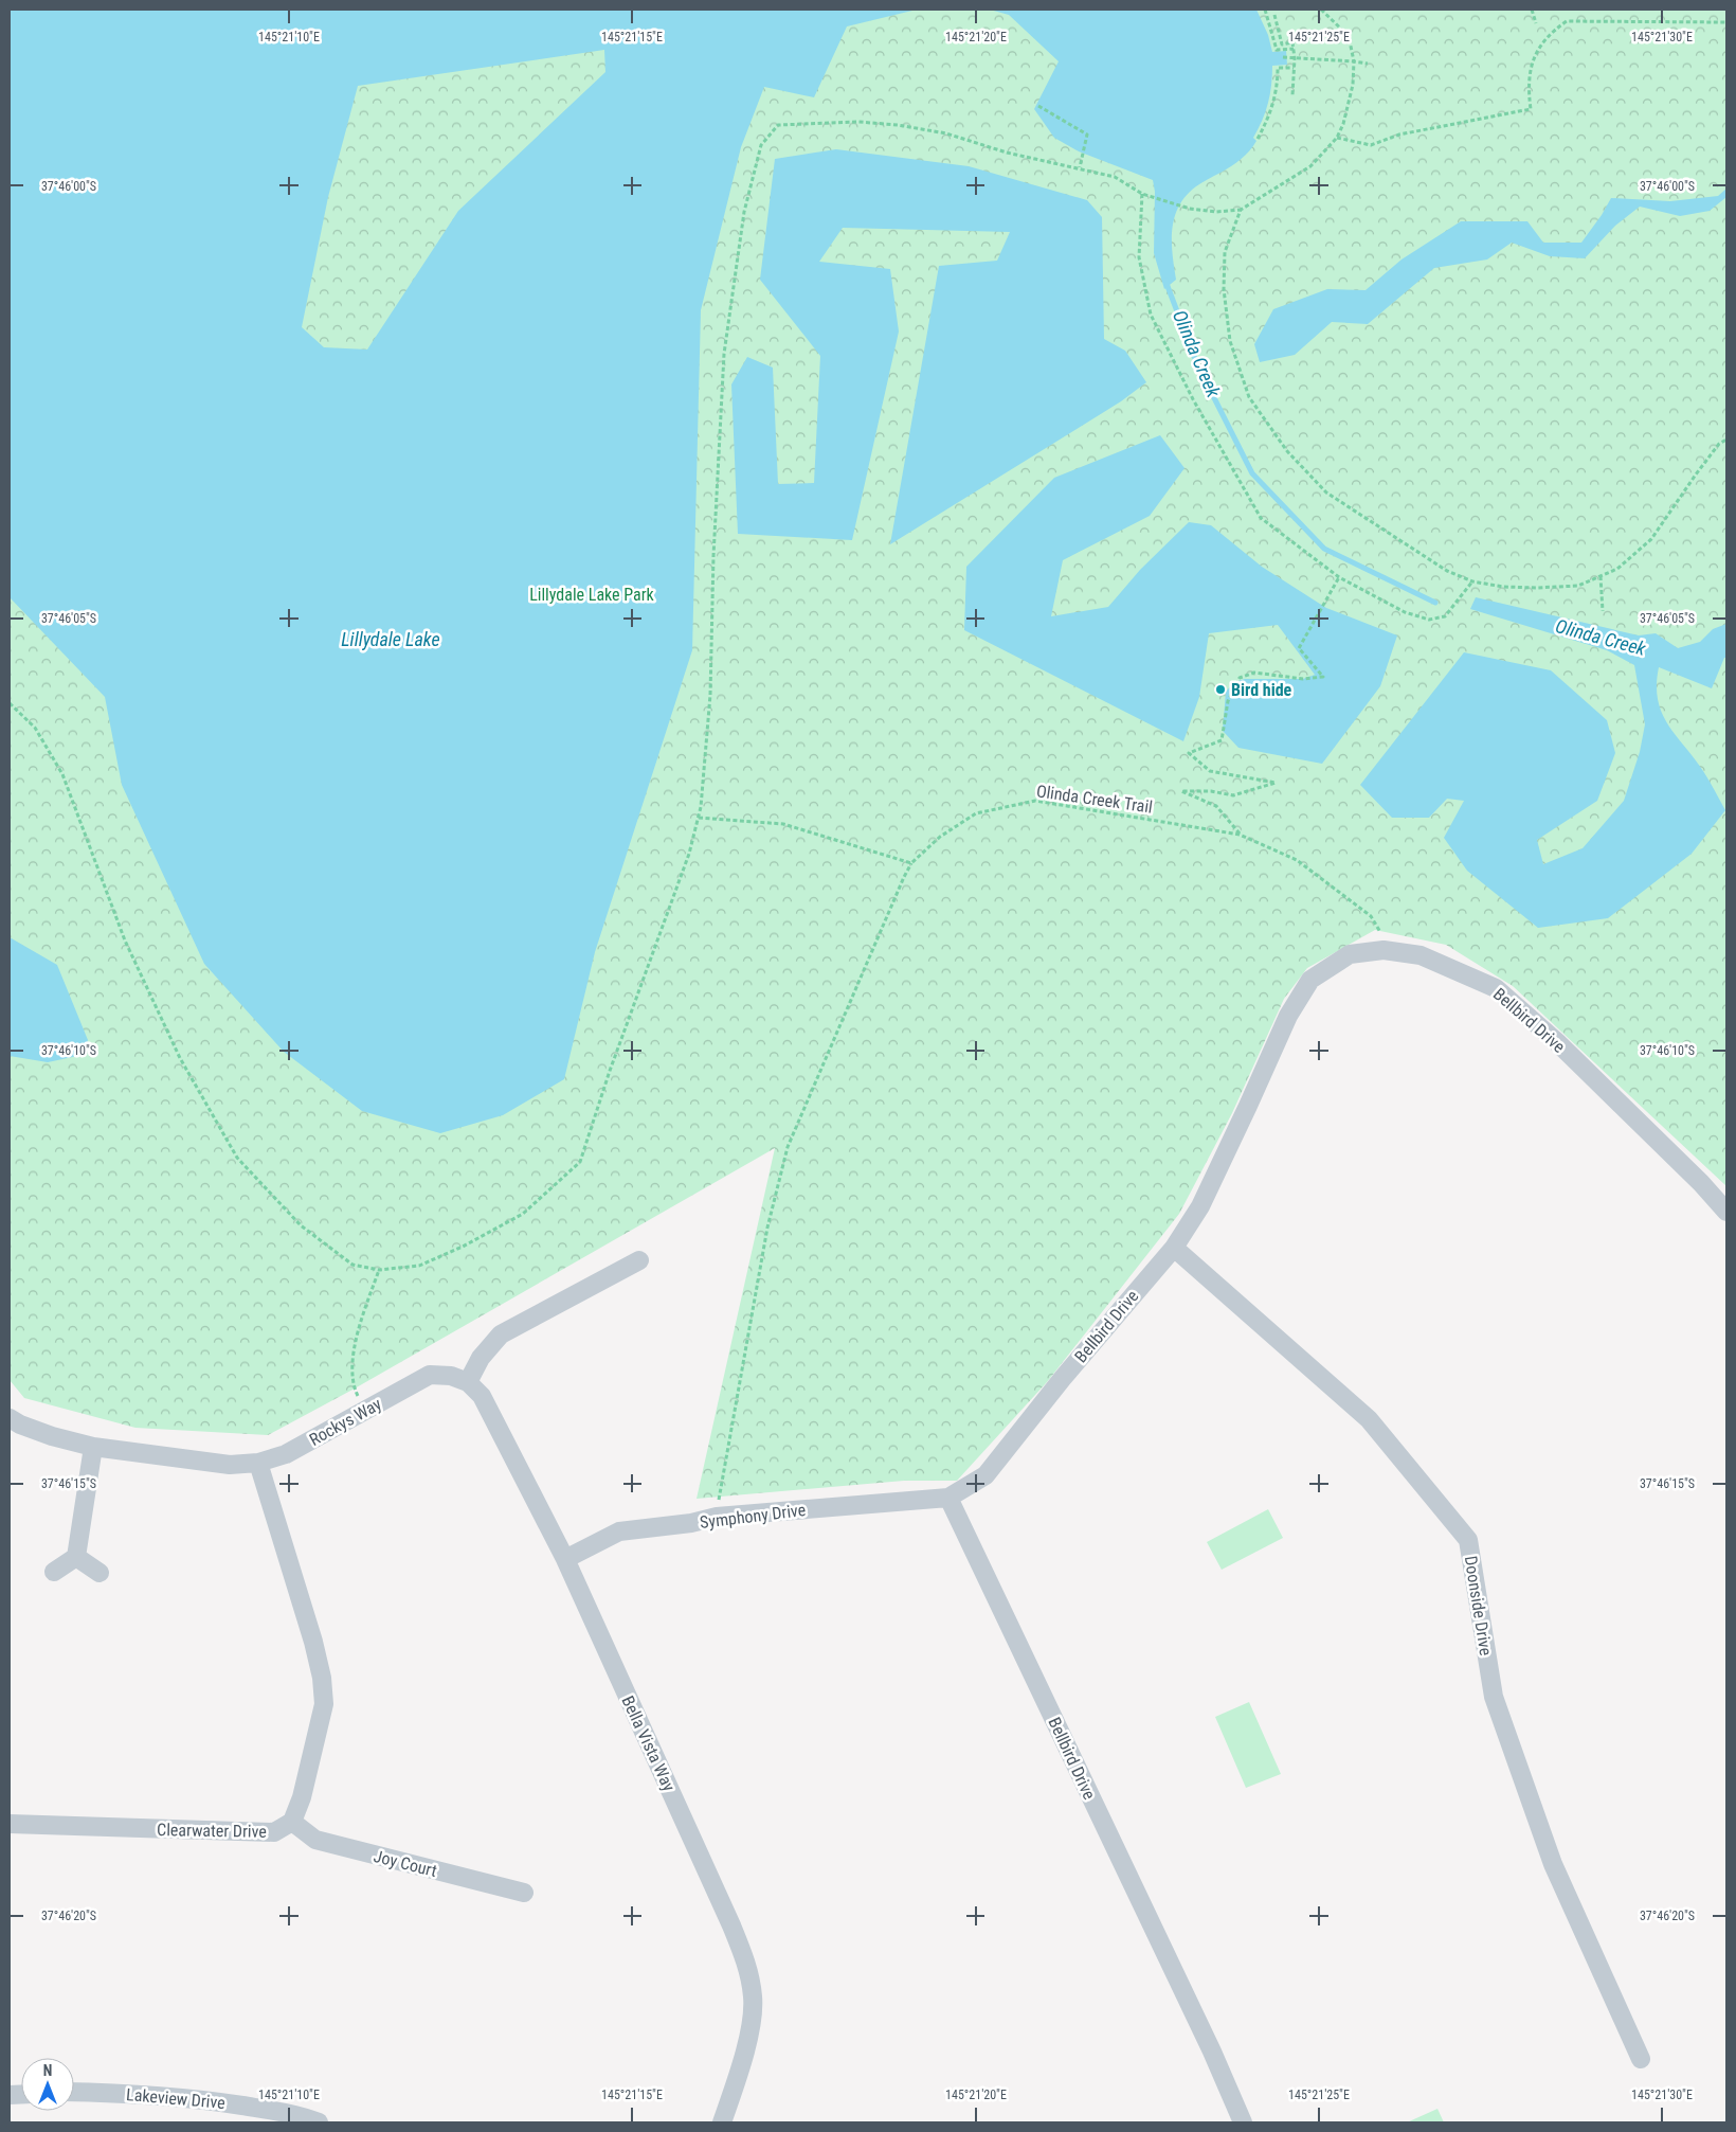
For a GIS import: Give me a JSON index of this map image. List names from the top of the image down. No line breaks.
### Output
{"streets":{"street":["Bellbird Drive","Rockys Way","Symphony Drive","Doonside Drive","Bella Vista Way","Clearwater Drive","Joy Court","Lakeview Drive"],"path":["Olinda Creek Trail"]},"crossings":[["Bellbird Drive","Symphony Drive"],["Bellbird Drive","Doonside Drive"],["Rockys Way","Bella Vista Way"],["Rockys Way","Clearwater Drive"],["Symphony Drive","Bella Vista Way"],["Clearwater Drive","Joy Court"]],"water":["Olinda Creek","Lillydale Lake"],"parks":["Lillydale Lake Park"],"places":["Bird hide"],"north":"top","coordinates":["145°21'10\"E","145°21'15\"E","145°21'20\"E","145°21'25\"E","145°21'30\"E","37°46'00\"S","37°46'05\"S","37°46'10\"S","37°46'15\"S","37°46'20\"S"]}
